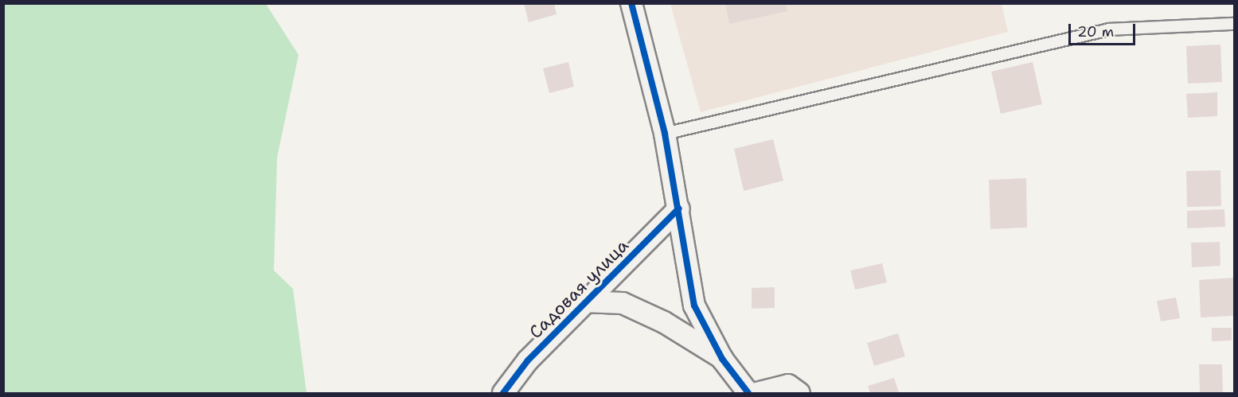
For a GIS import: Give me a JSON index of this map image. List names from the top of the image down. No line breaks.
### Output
{"streets":{"street":["Садовая улица"]},"scale_bar":"20 m"}
